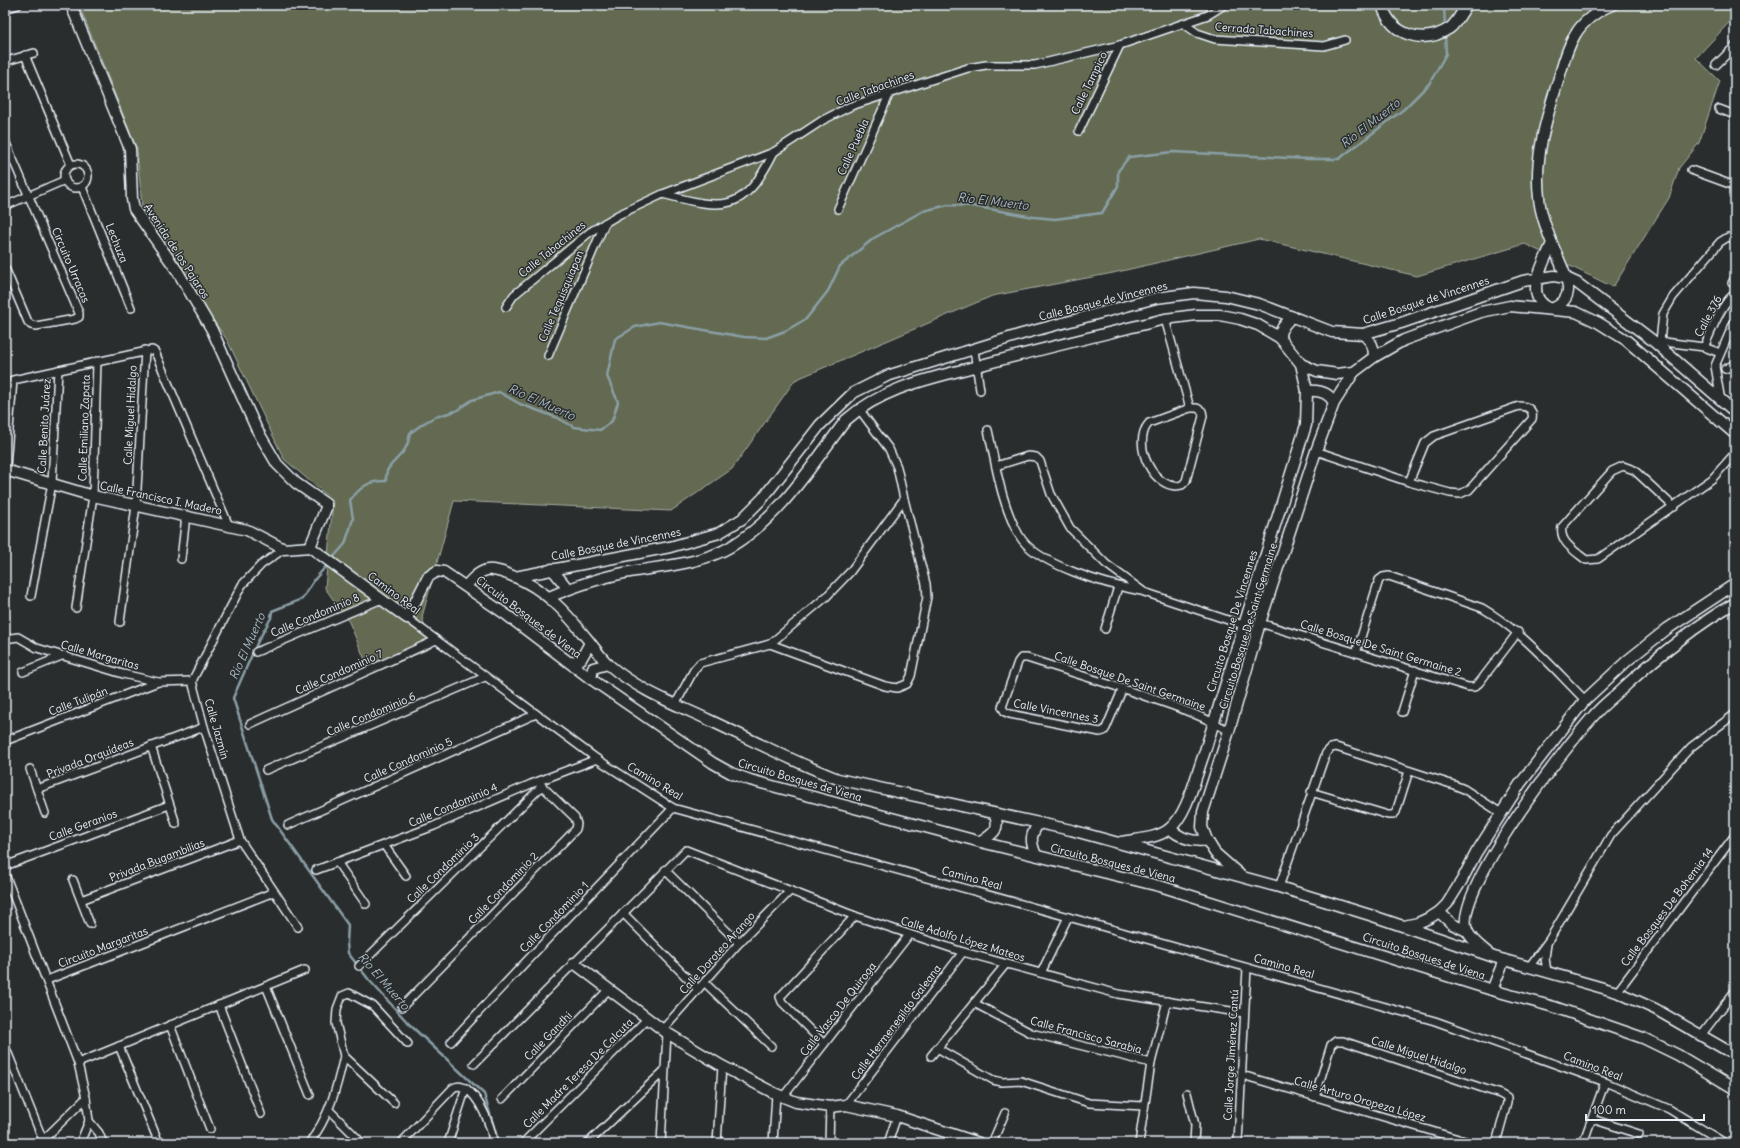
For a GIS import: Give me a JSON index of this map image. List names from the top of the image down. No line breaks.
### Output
{"streets":{"main road":["Avenida de los Pajaros","Calle Bosque de Vincennes","Calle Francisco I. Madero","Camino Real","Circuito Bosques de Viena","Circuito Bosque De Vincennes","Circuito Bosque De Saint Germaine"],"street":["Cerrada Tabachines","Calle Tampico","Calle Tabachines","Calle Puebla","Lechuza","Circuito Urracas","Calle Tequisquiapan","Calle 376","Calle Miguel Hidalgo","Calle Benito Juárez","Calle Emiliano Zapata","Calle Condominio 8","Calle Bosque De Saint Germaine 2","Calle Margaritas","Calle Condominio 7","Calle Bosque De Saint Germaine","Calle Tulipán","Calle Vincennes 3","Calle Condominio 6","Calle Jazmín","Privada Orquídeas","Calle Condominio 5","Calle Condominio 4","Calle Geranios","Privada Bugambilias","Calle Condominio 3","Calle Condominio 2","Calle Bosques De Bohemia 14","Calle Condominio 1","Calle Adolfo López Mateos","Circuito Margaritas","Calle Doroteo Arango","Calle Vasco De Quiroga","Calle Hermenegildo Galeana","Calle Francisco Sarabia","Calle Gandhi","Calle Jorge Jiménez Cantú","Calle Madre Teresa De Calcuta","Calle Arturo Oropeza López"]},"crossings":[["Cerrada Tabachines","Calle Tabachines"],["Calle Tampico","Calle Tabachines"],["Calle Tabachines","Calle Puebla"],["Calle Tabachines","Calle Tequisquiapan"],["Avenida de los Pajaros","Camino Real"],["Calle Bosque de Vincennes","Calle 376"],["Calle Bosque de Vincennes","Circuito Bosques de Viena"],["Calle Miguel Hidalgo","Calle Francisco I. Madero"],["Calle Miguel Hidalgo","Calle Arturo Oropeza López"],["Calle Benito Juárez","Calle Francisco I. Madero"],["Calle Emiliano Zapata","Calle Francisco I. Madero"],["Camino Real","Calle Condominio 8"],["Camino Real","Calle Condominio 7"],["Camino Real","Calle Condominio 6"],["Camino Real","Calle Condominio 5"],["Camino Real","Calle Condominio 4"],["Camino Real","Calle Condominio 1"],["Camino Real","Calle Jorge Jiménez Cantú"],["Circuito Bosques de Viena","Circuito Bosque De Saint Germaine"],["Circuito Bosques de Viena","Calle Bosques De Bohemia 14"],["Circuito Bosque De Vincennes","Calle Bosque De Saint Germaine"],["Circuito Bosque De Saint Germaine","Calle Bosque De Saint Germaine 2"],["Circuito Bosque De Saint Germaine","Calle Bosque De Saint Germaine"],["Calle Margaritas","Calle Tulipán"],["Calle Margaritas","Calle Jazmín"],["Calle Bosque De Saint Germaine","Calle Vincennes 3"],["Calle Jazmín","Privada Orquídeas"],["Calle Jazmín","Privada Bugambilias"],["Calle Jazmín","Circuito Margaritas"],["Calle Condominio 4","Calle Condominio 3"],["Calle Condominio 4","Calle Condominio 2"],["Calle Condominio 3","Calle Condominio 2"],["Calle Adolfo López Mateos","Calle Doroteo Arango"],["Calle Adolfo López Mateos","Calle Vasco De Quiroga"],["Calle Adolfo López Mateos","Calle Hermenegildo Galeana"],["Calle Adolfo López Mateos","Calle Jorge Jiménez Cantú"],["Calle Jorge Jiménez Cantú","Calle Arturo Oropeza López"]],"water":["Rio El Muerto"],"scale_bar":"100 m"}
